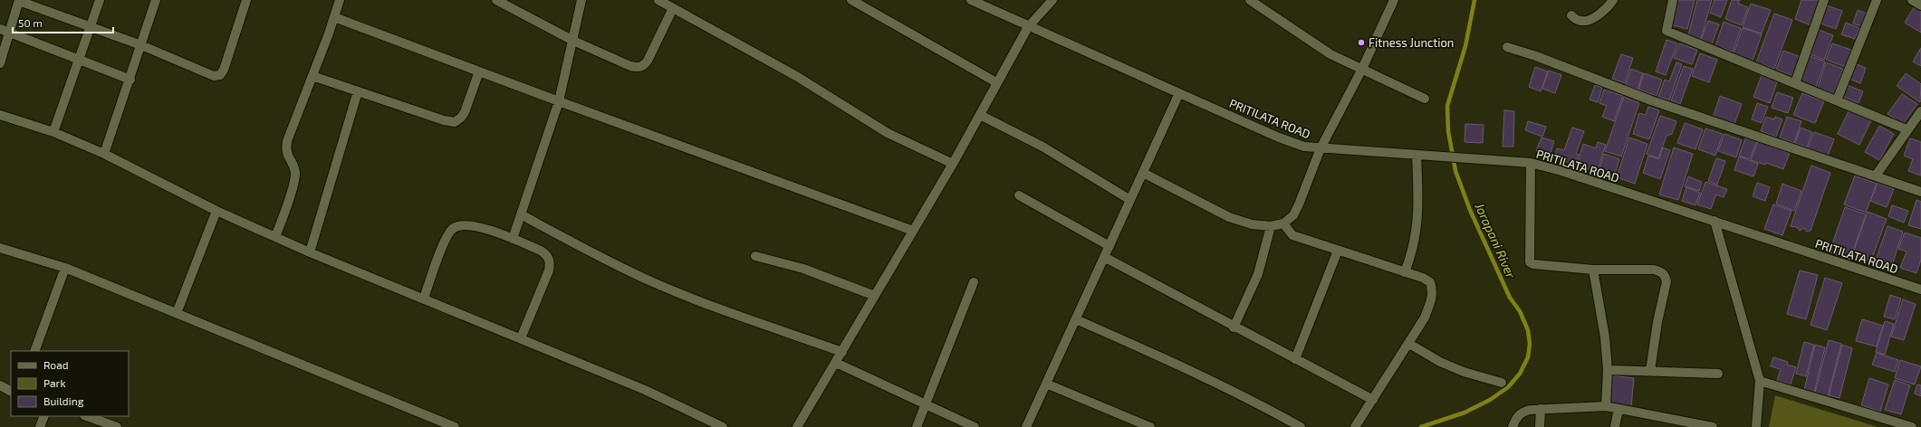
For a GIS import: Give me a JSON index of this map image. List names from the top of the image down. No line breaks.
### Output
{"streets":{"street":["PRITILATA ROAD"]},"water":["Jorapani River"],"places":["Fitness Junction"],"legend":["Road","Park","Building"],"scale_bar":"50 m"}
